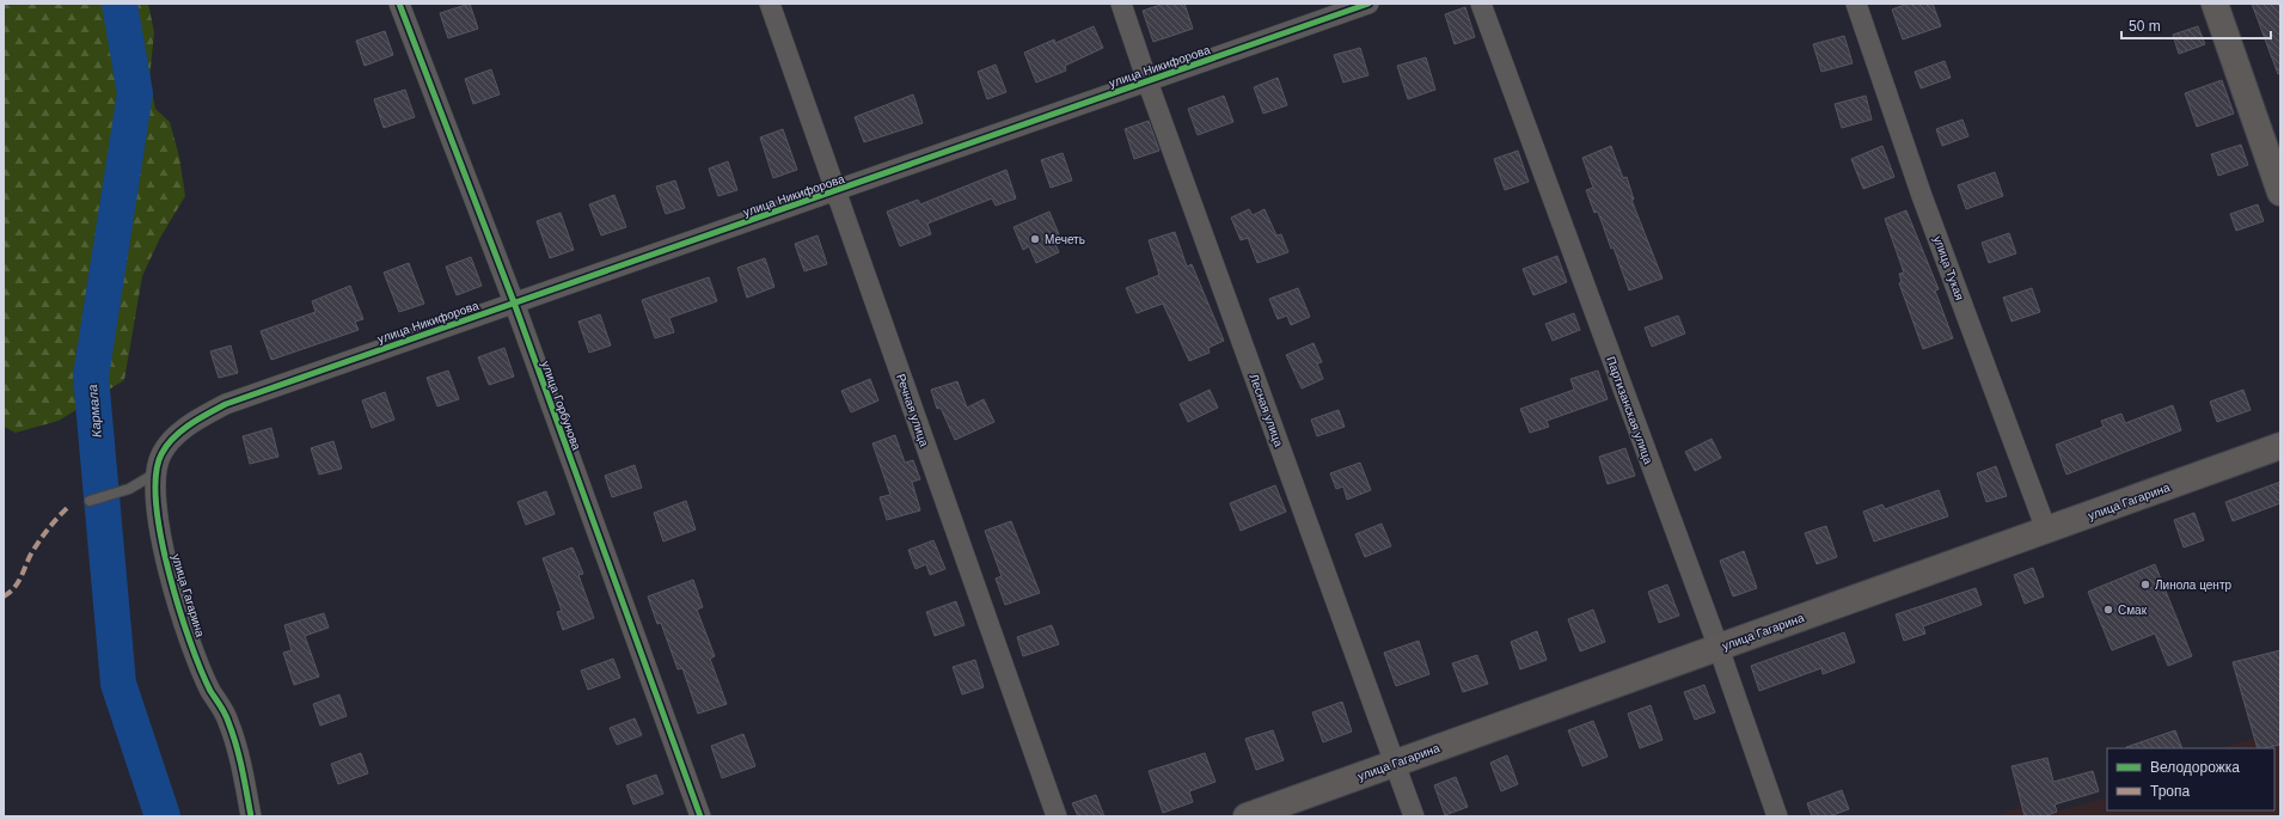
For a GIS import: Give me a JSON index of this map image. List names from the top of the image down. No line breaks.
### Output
{"streets":{"main road":["улица Гагарина"],"street":["улица Никифорова","улица Тукая","улица Горбунова","Речная улица","Лесная улица","Партизанская улица"]},"crossings":[["улица Никифорова","улица Горбунова"],["улица Никифорова","Речная улица"],["улица Никифорова","Лесная улица"],["улица Никифорова","улица Гагарина"],["улица Тукая","улица Гагарина"],["Лесная улица","улица Гагарина"],["Партизанская улица","улица Гагарина"]],"water":["Кармала"],"places":["Мечеть","Линола центр","Смак"],"legend":["Велодорожка","Тропа"],"scale_bar":"50 m"}
